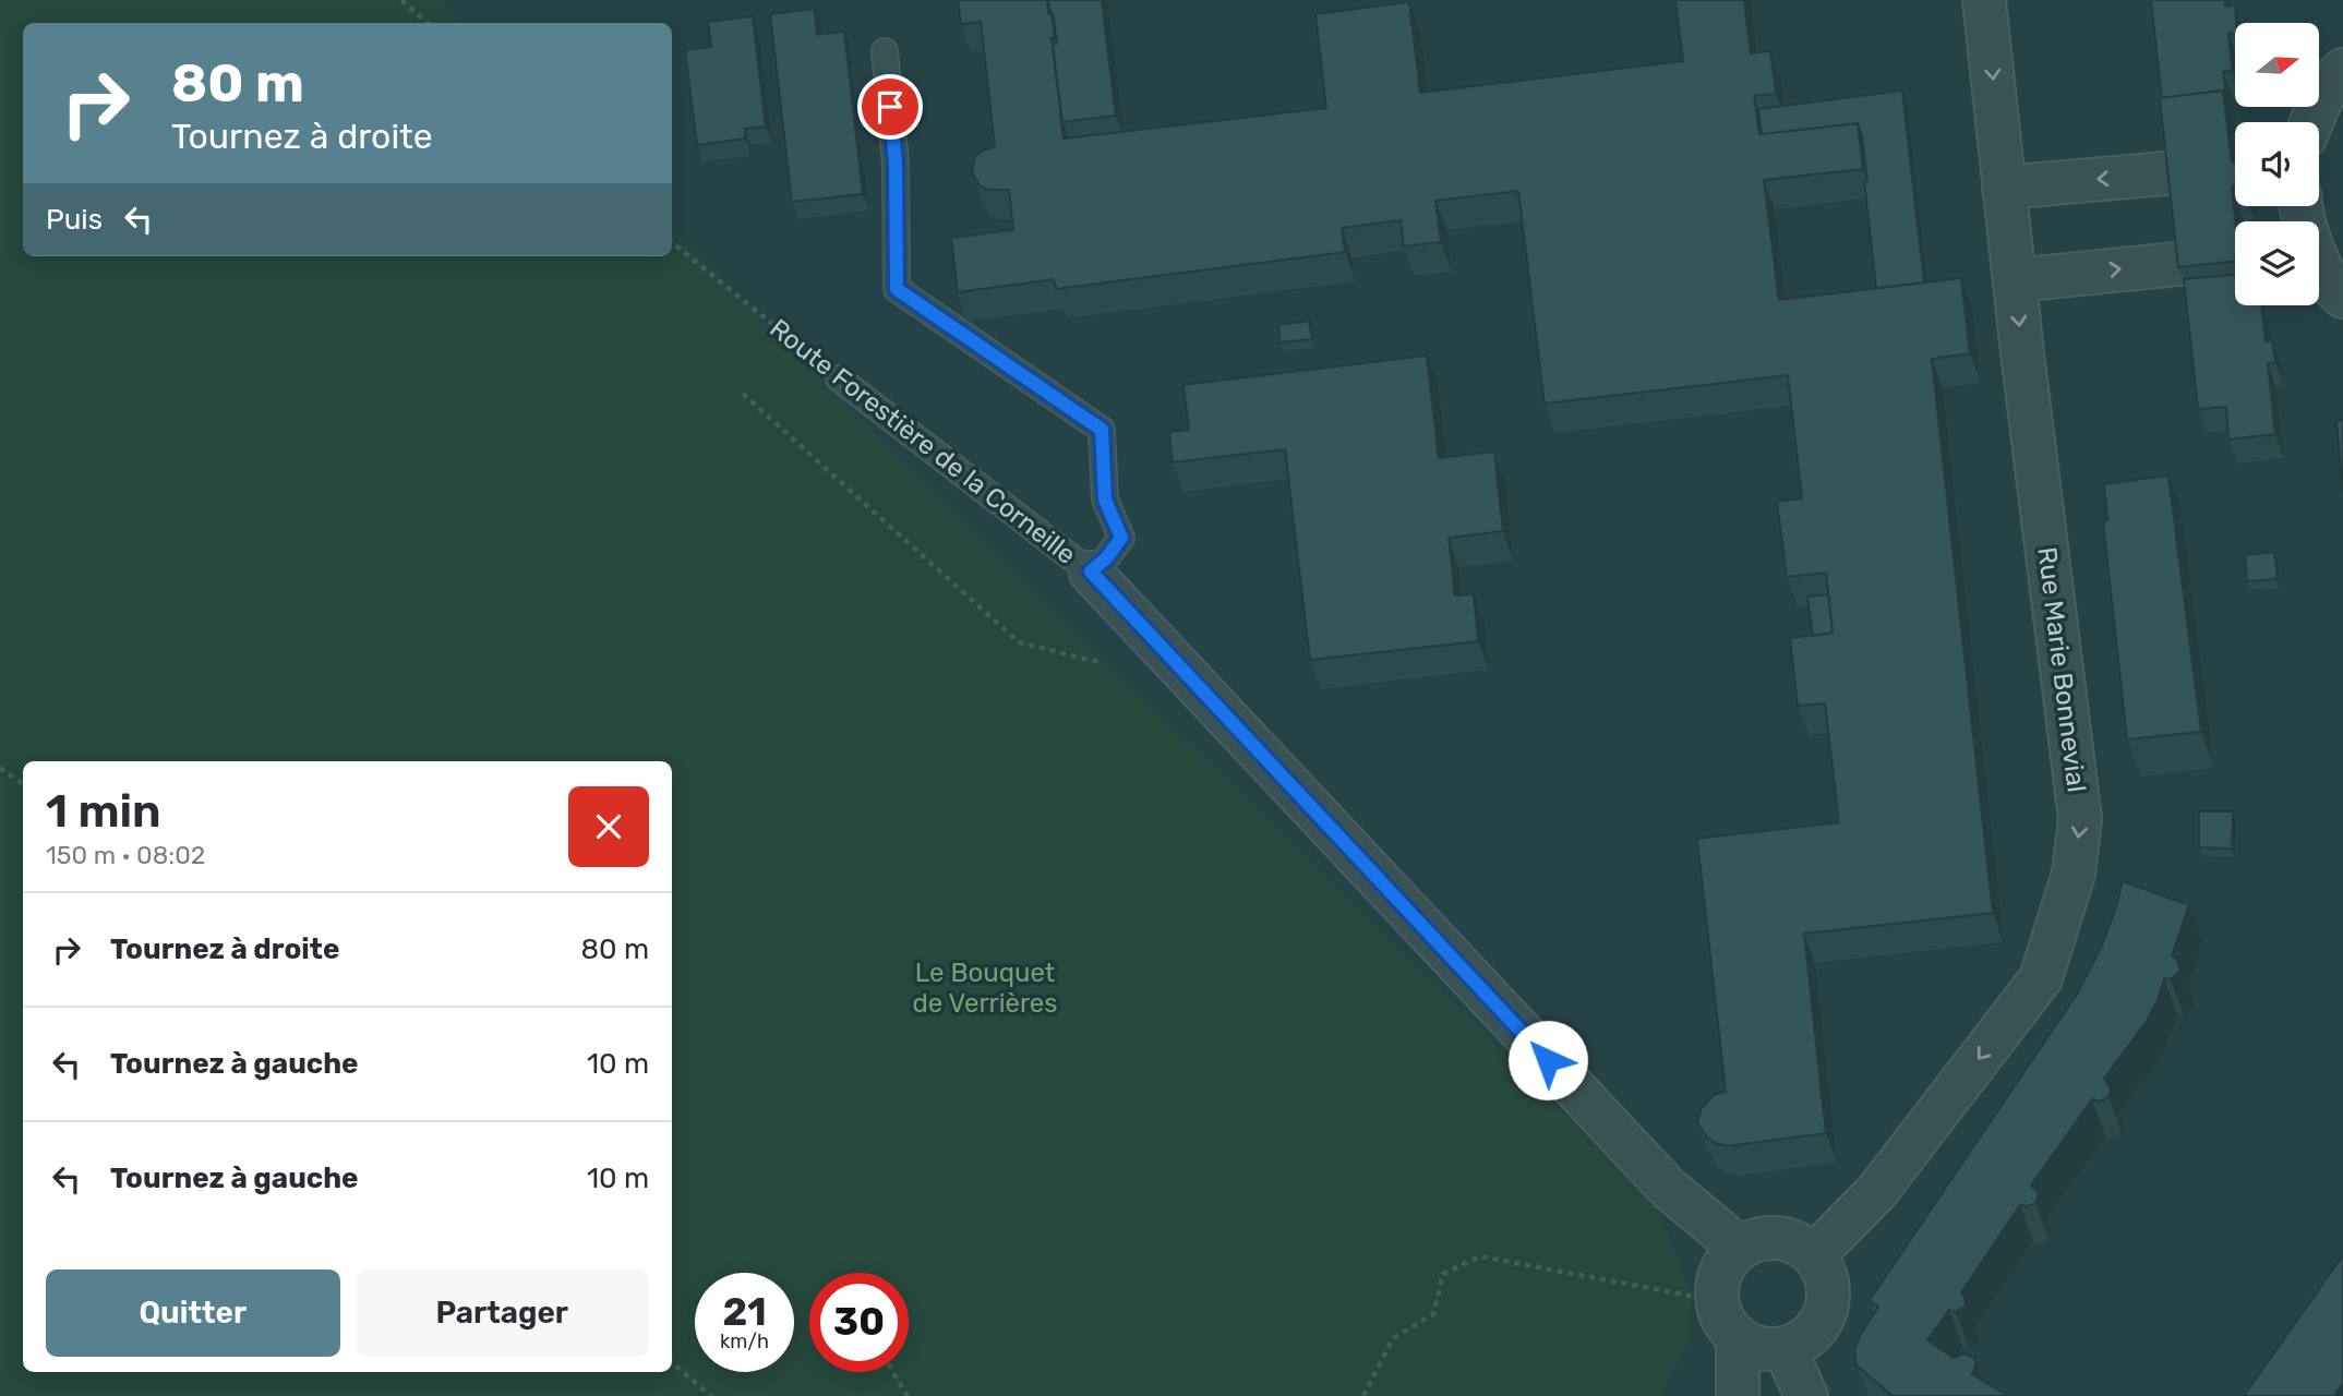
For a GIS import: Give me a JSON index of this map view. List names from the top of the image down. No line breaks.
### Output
{"streets":{"street":["Route Forestière de la Corneille","Rue Marie Bonnevial"]},"crossings":[["Route Forestière de la Corneille","Rue Marie Bonnevial"]],"one_way":["Rue Marie Bonnevial"],"parks":["Le Bouquet de Verrières"],"north":"right","page":{"turn":["80 m","Tournez à droite"],"then":"Puis","heading":["1 min","150 m · 08:02"],"list":[{"name":"Tournez à droite","value":"80 m"},{"name":"Tournez à gauche","value":"10 m"},{"name":"Tournez à gauche","value":"10 m"}],"buttons":["Quitter","Partager"],"speed":"21 km/h","limit":"30"}}
